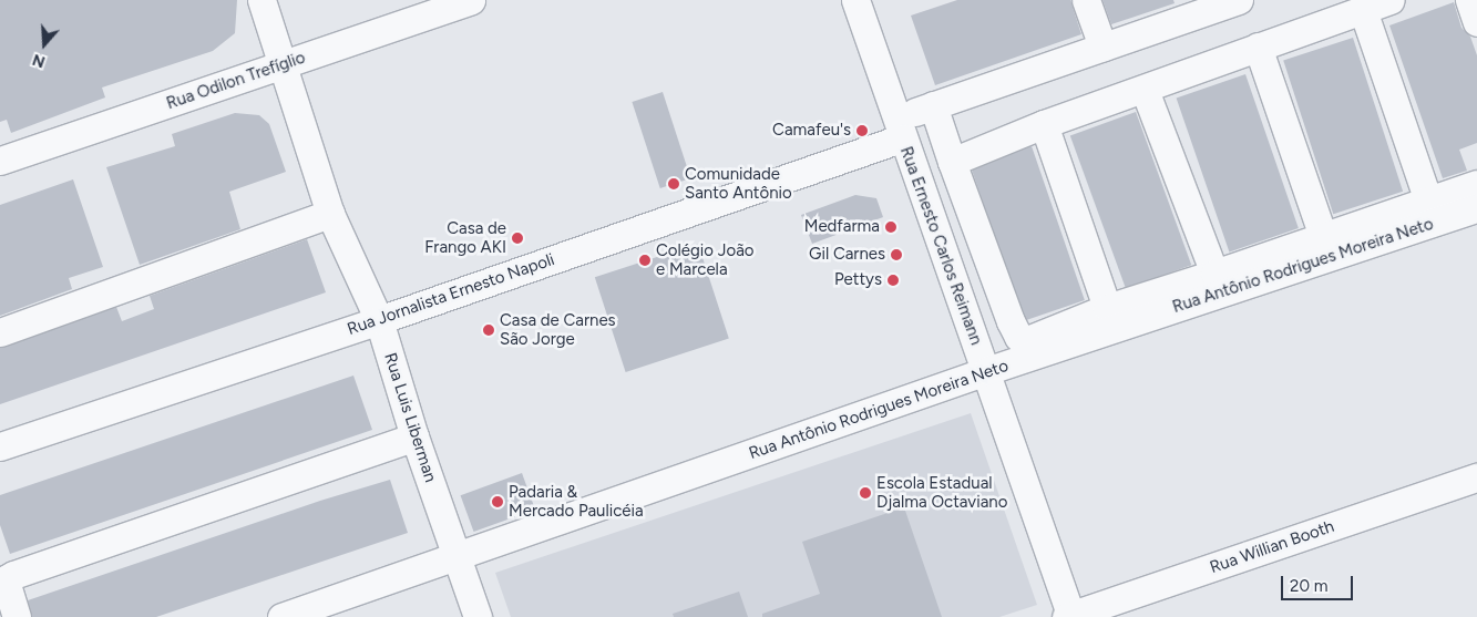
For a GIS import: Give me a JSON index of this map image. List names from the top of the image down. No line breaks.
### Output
{"streets":{"street":["Rua Odilon Trefíglio","Rua Ernesto Carlos Reimann","Rua Antônio Rodrigues Moreira Neto","Rua Jornalista Ernesto Napoli","Rua Luis Liberman","Rua Willian Booth"]},"crossings":[["Rua Odilon Trefíglio","Rua Luis Liberman"],["Rua Ernesto Carlos Reimann","Rua Antônio Rodrigues Moreira Neto"],["Rua Ernesto Carlos Reimann","Rua Jornalista Ernesto Napoli"],["Rua Ernesto Carlos Reimann","Rua Willian Booth"],["Rua Antônio Rodrigues Moreira Neto","Rua Luis Liberman"],["Rua Jornalista Ernesto Napoli","Rua Luis Liberman"]],"places":["Camafeu's","Comunidade Santo Antônio","Medfarma","Casa de Frango AKI","Gil Carnes","Colégio João e Marcela","Pettys","Casa de Carnes São Jorge","Escola Estadual Djalma Octaviano","Padaria & Mercado Paulicéia"],"scale_bar":"20 m","north":"bottom"}
